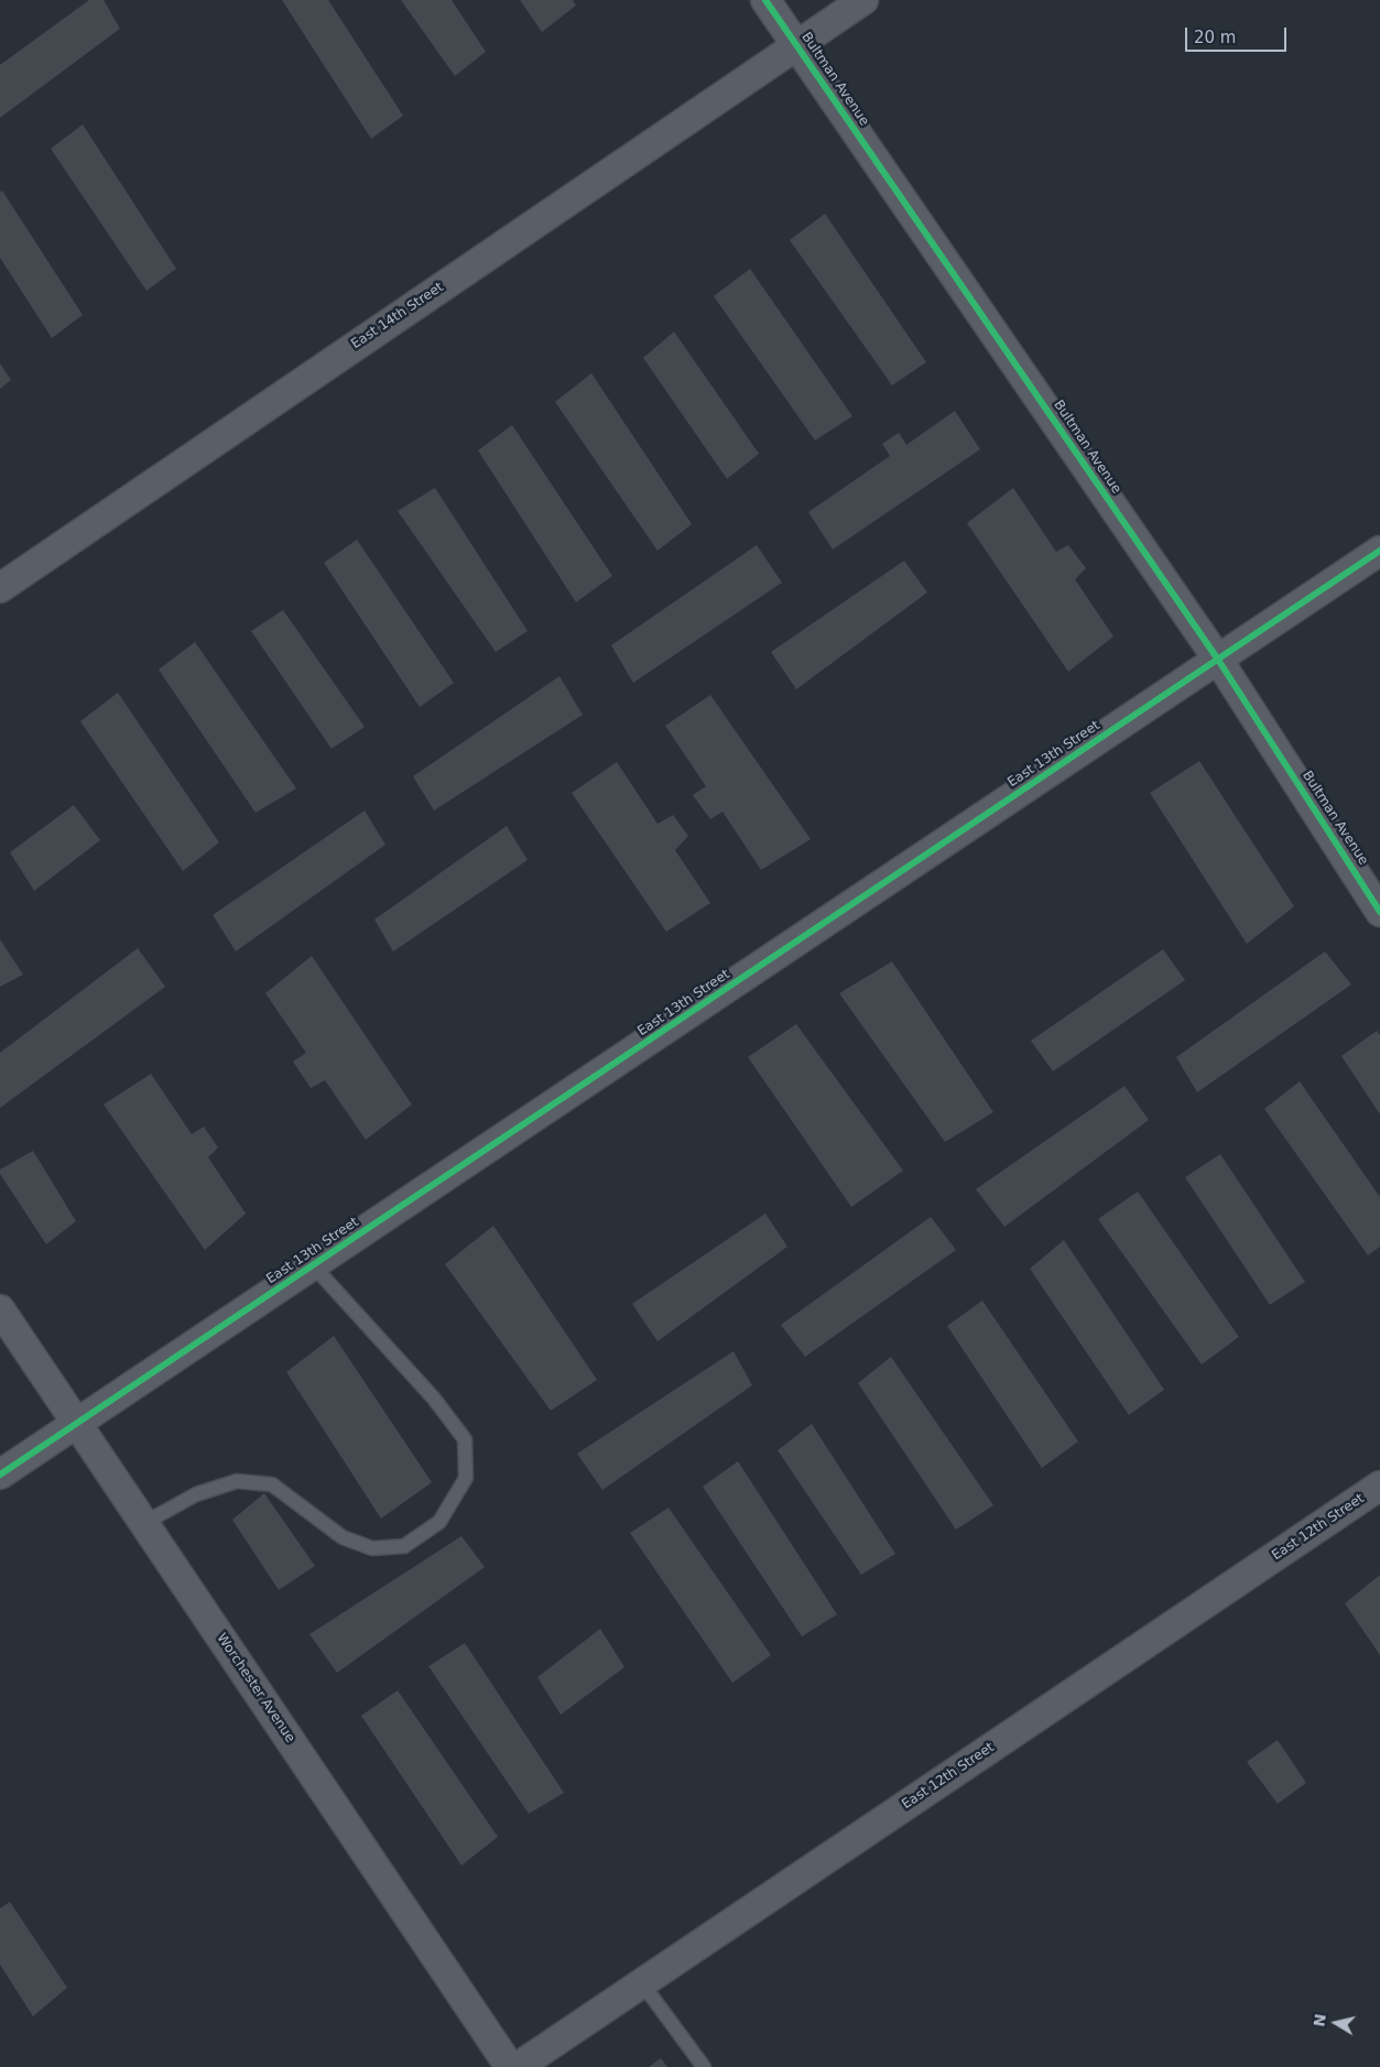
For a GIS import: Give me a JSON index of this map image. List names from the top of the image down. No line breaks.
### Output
{"streets":{"street":["Bultman Avenue","East 14th Street","East 13th Street","East 12th Street","Worchester Avenue"]},"crossings":[["Bultman Avenue","East 14th Street"],["Bultman Avenue","East 13th Street"],["East 13th Street","Worchester Avenue"]],"scale_bar":"20 m","north":"left"}
